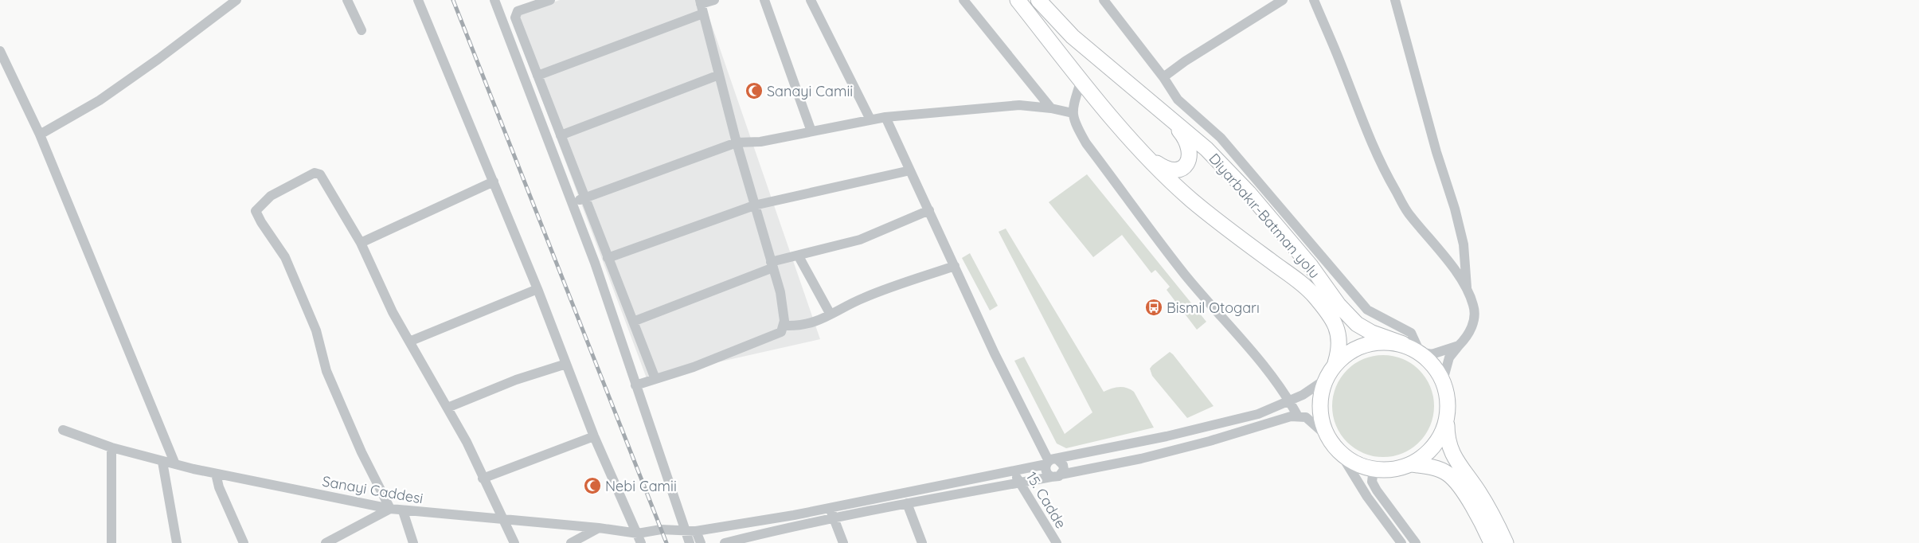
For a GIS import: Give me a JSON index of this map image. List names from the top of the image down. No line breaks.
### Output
{"streets":{"highway":["Diyarbakır-Batman yolu"],"street":["Sanayi Caddesi","15. Cadde"]},"places":{"mosque":["Sanayi Camii","Nebi Camii"],"bus stop":["Bismil Otogarı"]}}
